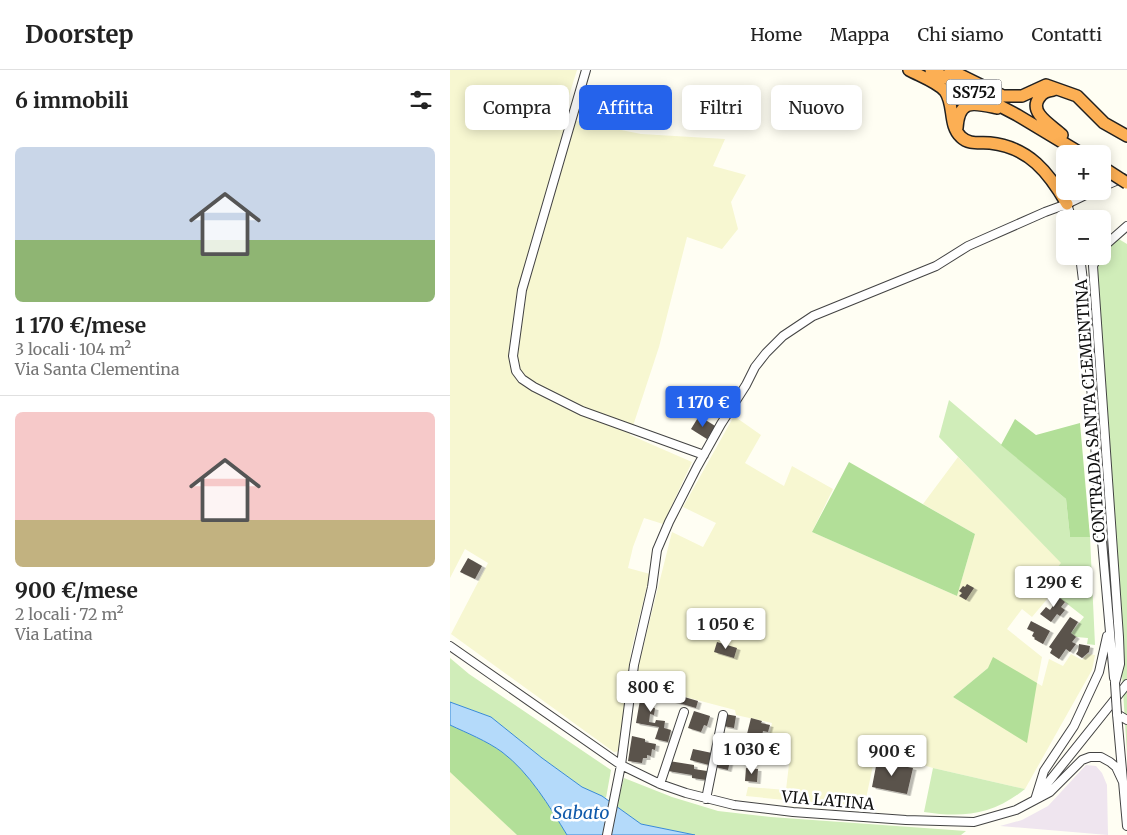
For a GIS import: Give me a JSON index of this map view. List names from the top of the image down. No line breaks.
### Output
{"streets":{"highway":["SS752"],"street":["CONTRADA SANTA CLEMENTINA","VIA LATINA"]},"crossings":[["CONTRADA SANTA CLEMENTINA","VIA LATINA"]],"water":["Sabato"],"page":{"header":"Doorstep","nav":["Home","Mappa","Chi siamo","Contatti"],"heading":"6 immobili","chip":["Compra","Affitta","Filtri","Nuovo"],"list":[{"name":"1 170 €/mese","note":"3 locali · 104 m² · Via Santa Clementina"},{"name":"900 €/mese","note":"2 locali · 72 m² · Via Latina"}],"map_buttons":["+","−"],"price":["1 170 €","1 290 €","1 050 €","800 €","1 030 €","900 €"]}}
